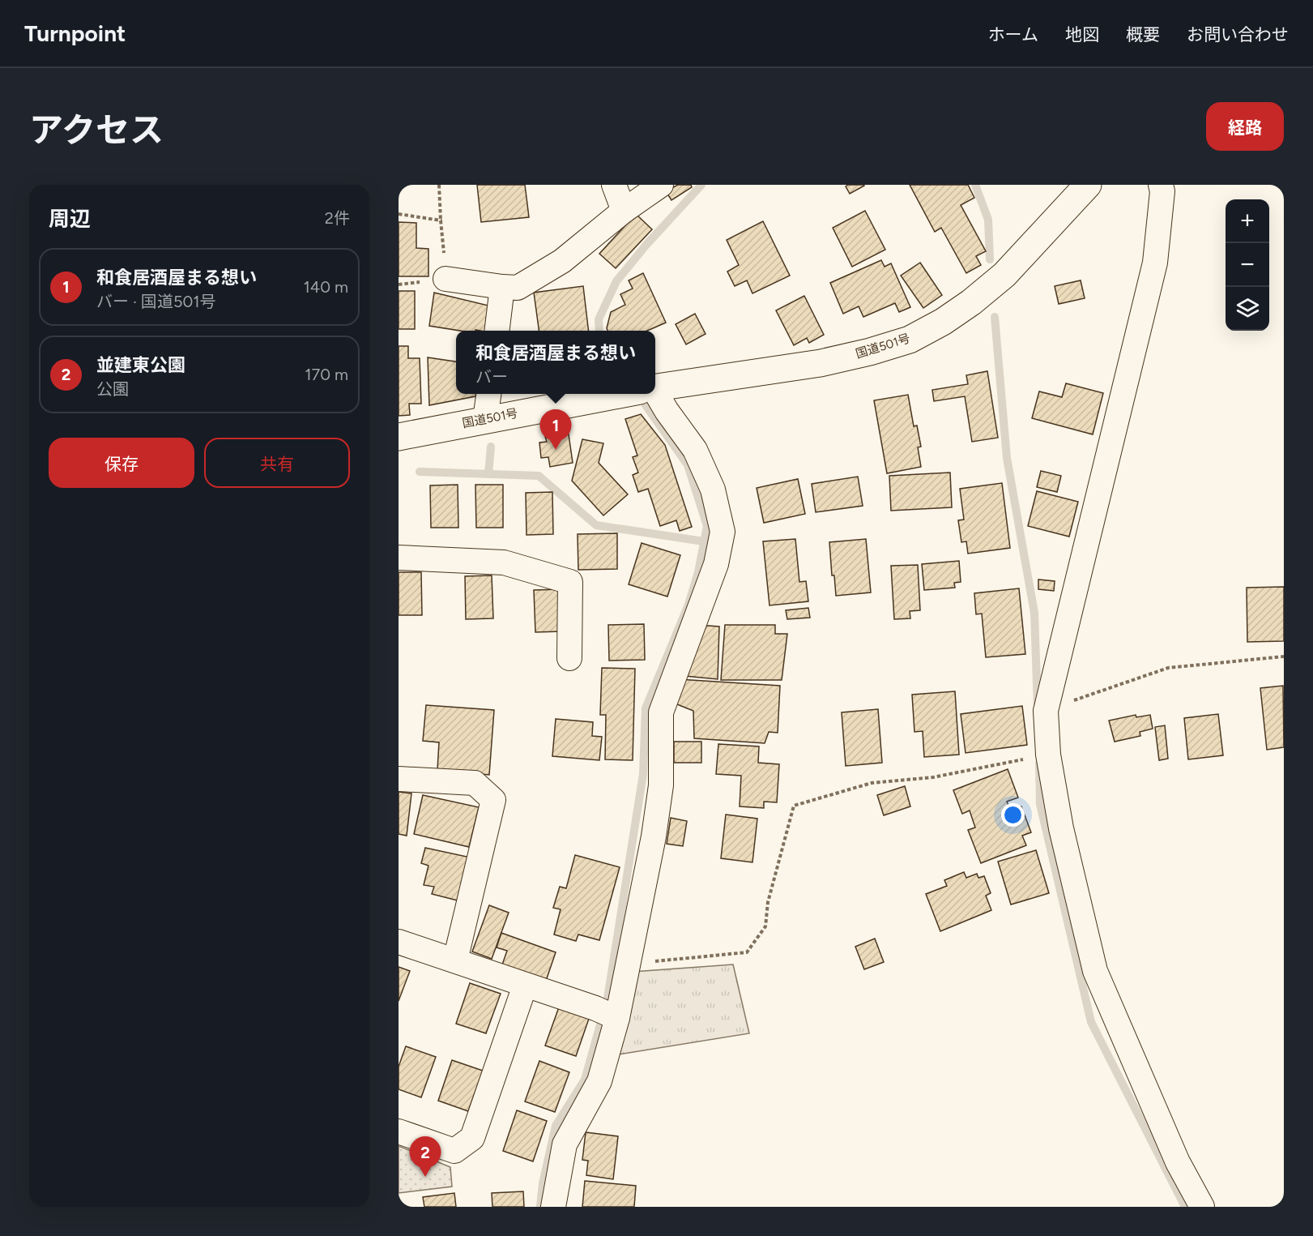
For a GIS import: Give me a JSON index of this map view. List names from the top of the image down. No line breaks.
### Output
{"streets":{"highway":["国道501号"]},"page":{"header":"Turnpoint","nav":["ホーム","地図","概要","お問い合わせ"],"title":"アクセス","buttons":["経路",["保存","共有"]],"heading":["周辺","2件"],"map_buttons":["+","−"],"list":[{"mark":"1","name":"和食居酒屋まる想い","note":"バー · 国道501号","value":"140 m"},{"mark":"2","name":"並建東公園","note":"公園","value":"170 m"}],"popup":["和食居酒屋まる想い","バー"],"pins":["1","2"]}}
